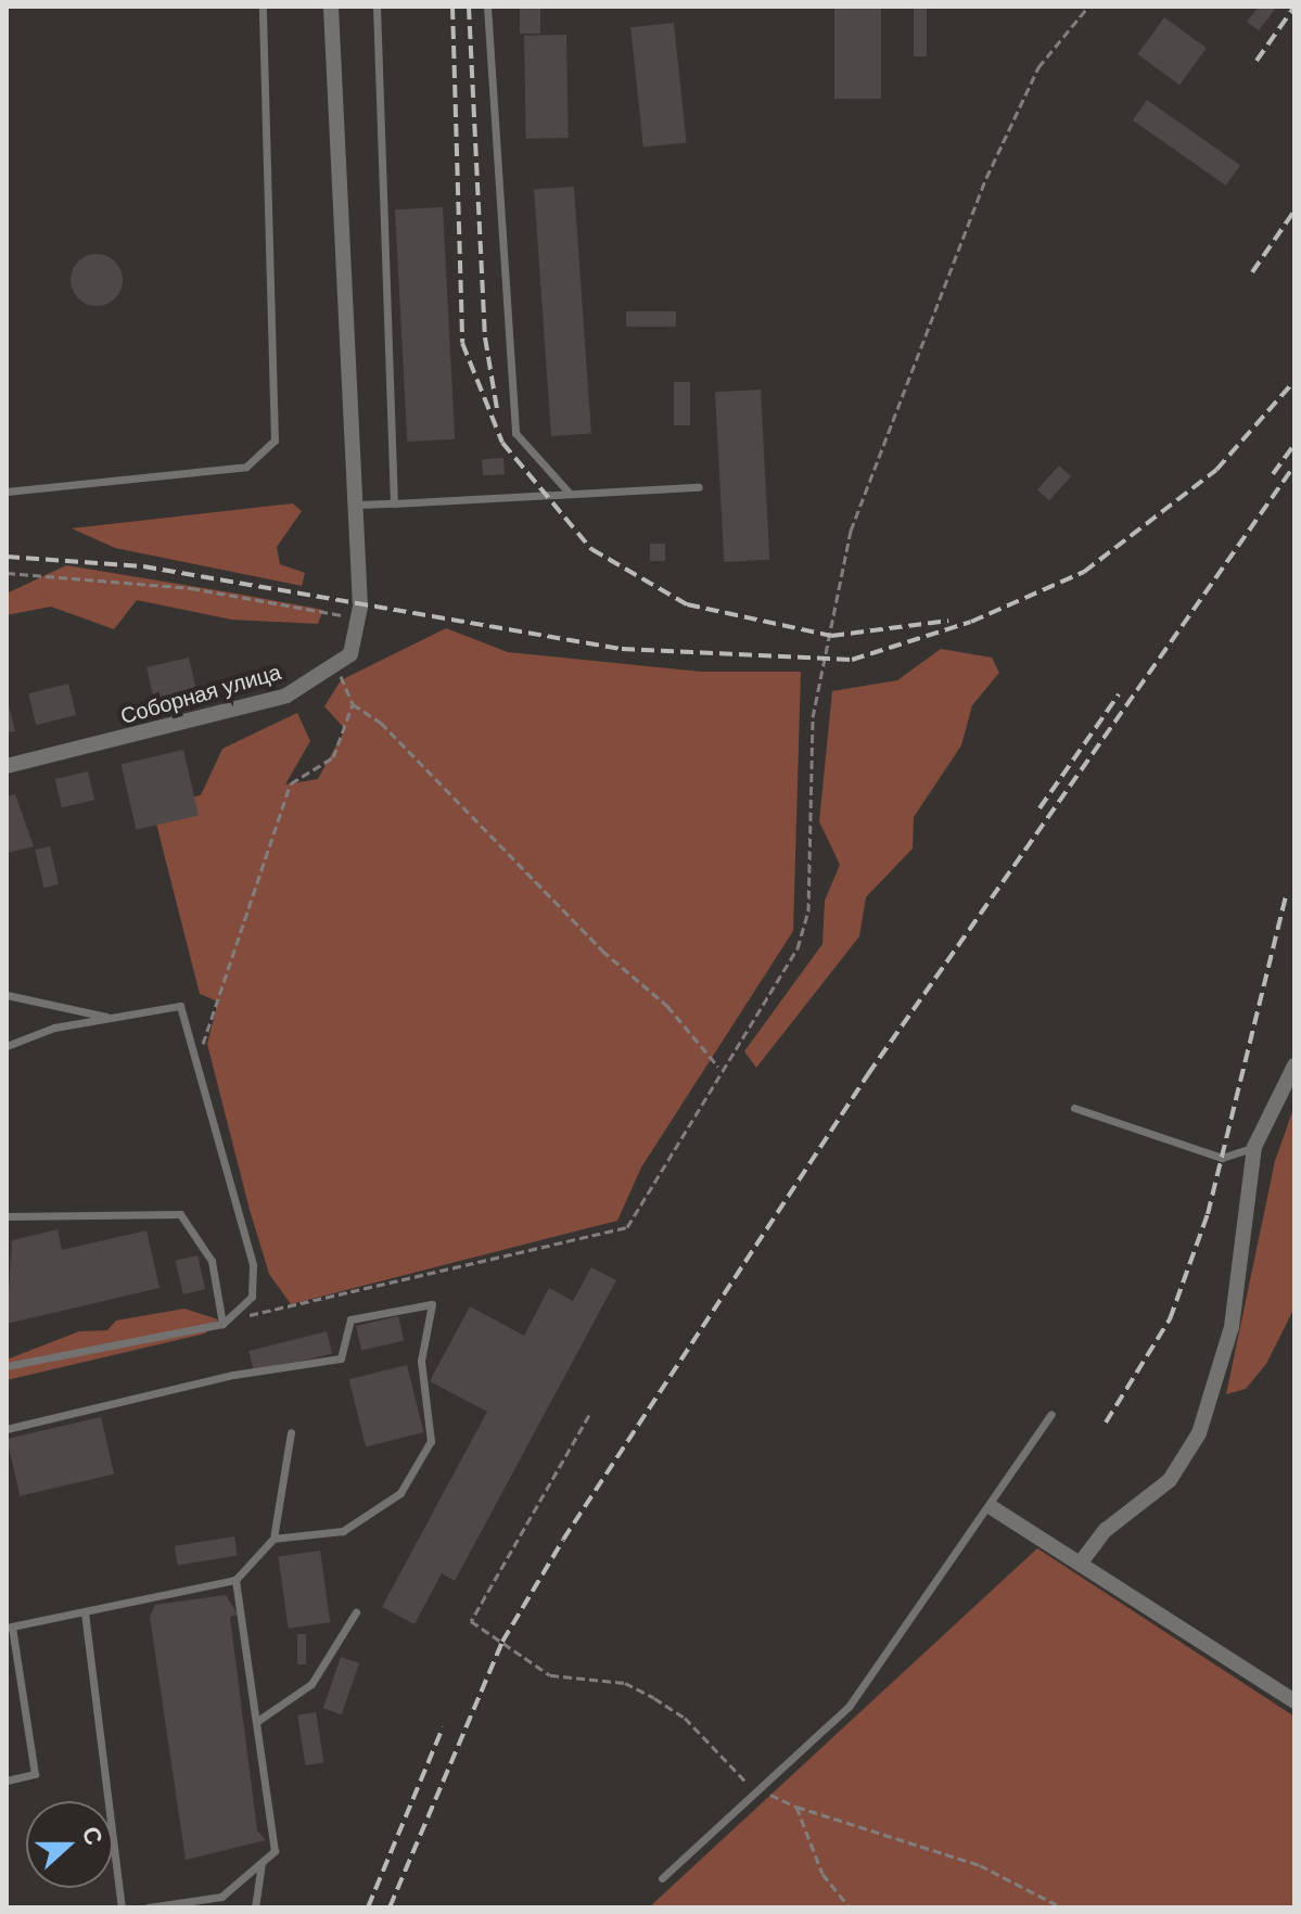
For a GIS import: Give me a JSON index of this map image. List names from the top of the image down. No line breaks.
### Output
{"streets":{"street":["Соборная улица"]},"north":"right"}
